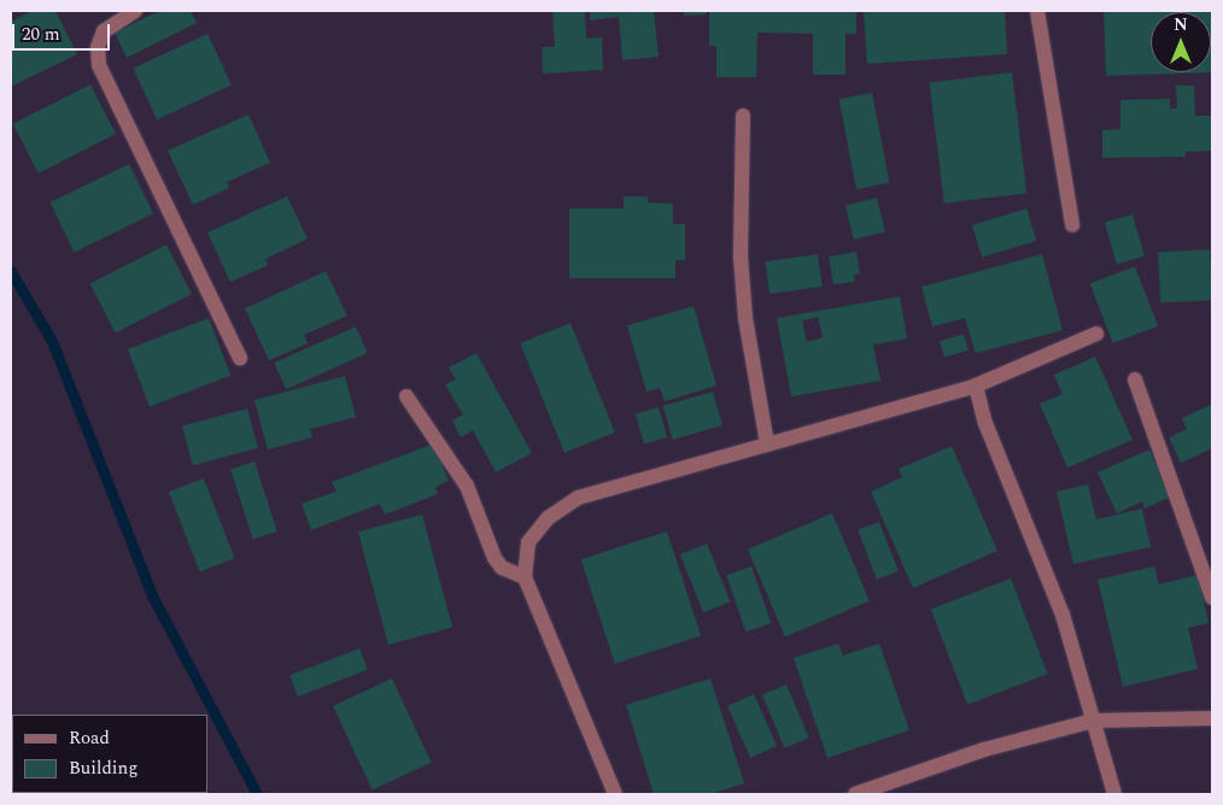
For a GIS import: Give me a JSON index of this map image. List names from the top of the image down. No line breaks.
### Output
{"legend":["Road","Building"],"scale_bar":"20 m","north":"top"}
